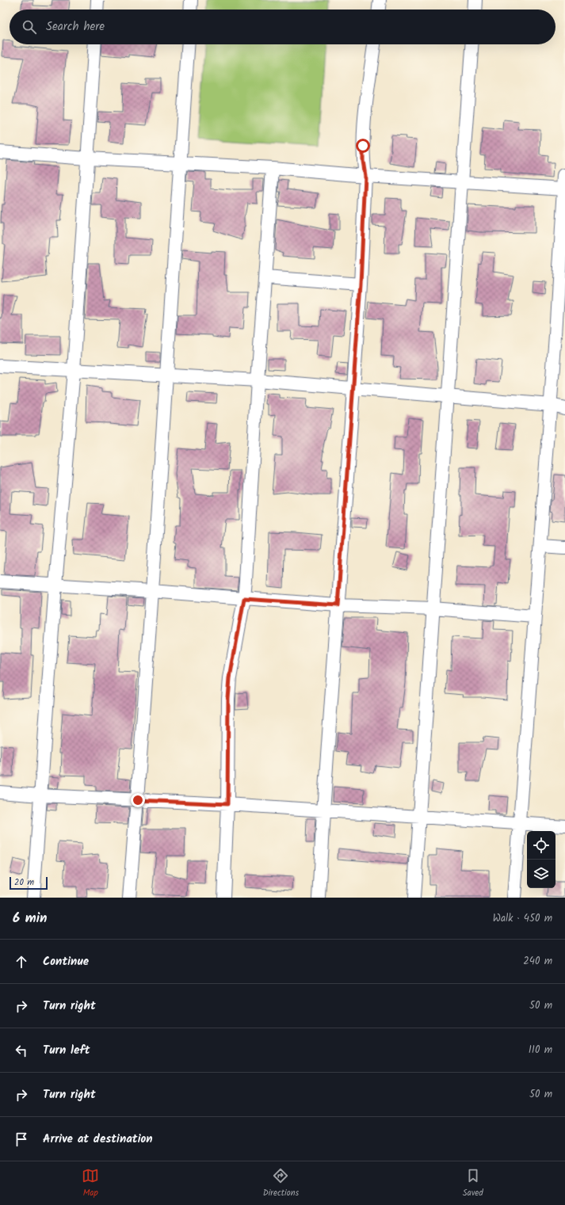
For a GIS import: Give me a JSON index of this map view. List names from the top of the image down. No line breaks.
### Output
{"scale_bar":"20 m","page":{"search":"Search here","scale":"20 m","heading":["6 min","Walk · 450 m"],"list":[["Continue","240 m"],["Turn right","50 m"],["Turn left","110 m"],["Turn right","50 m"],"Arrive at destination"],"nav":["Map","Directions","Saved"]}}
